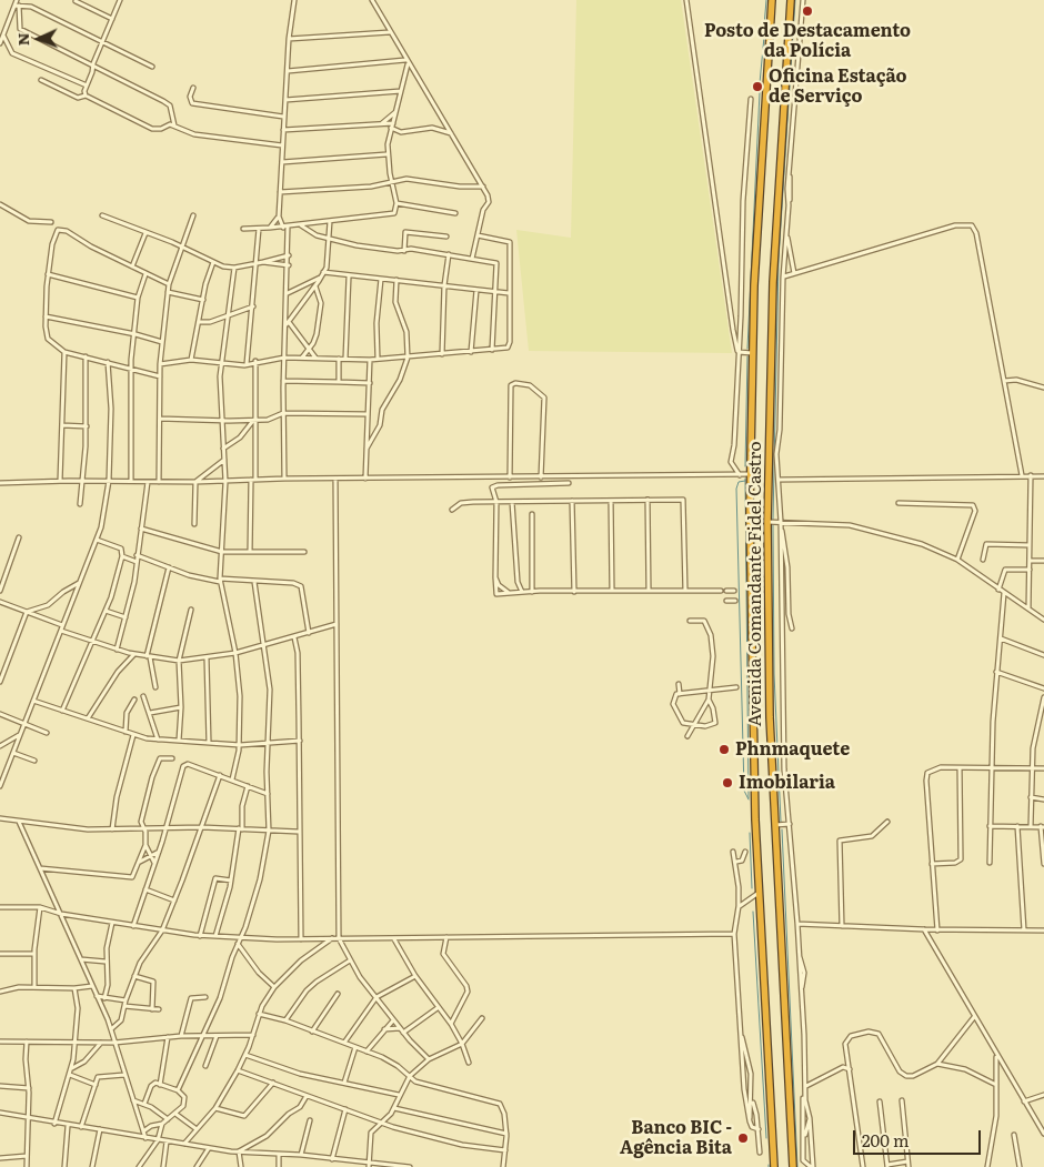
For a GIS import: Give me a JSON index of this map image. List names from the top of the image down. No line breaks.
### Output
{"streets":{"highway":["Avenida Comandante Fidel Castro"]},"places":["Posto de Destacamento da Polícia","Oficina Estação de Serviço","Phnmaquete","Imobilaria","Banco BIC - Agência Bita"],"scale_bar":"200 m","north":"left"}
